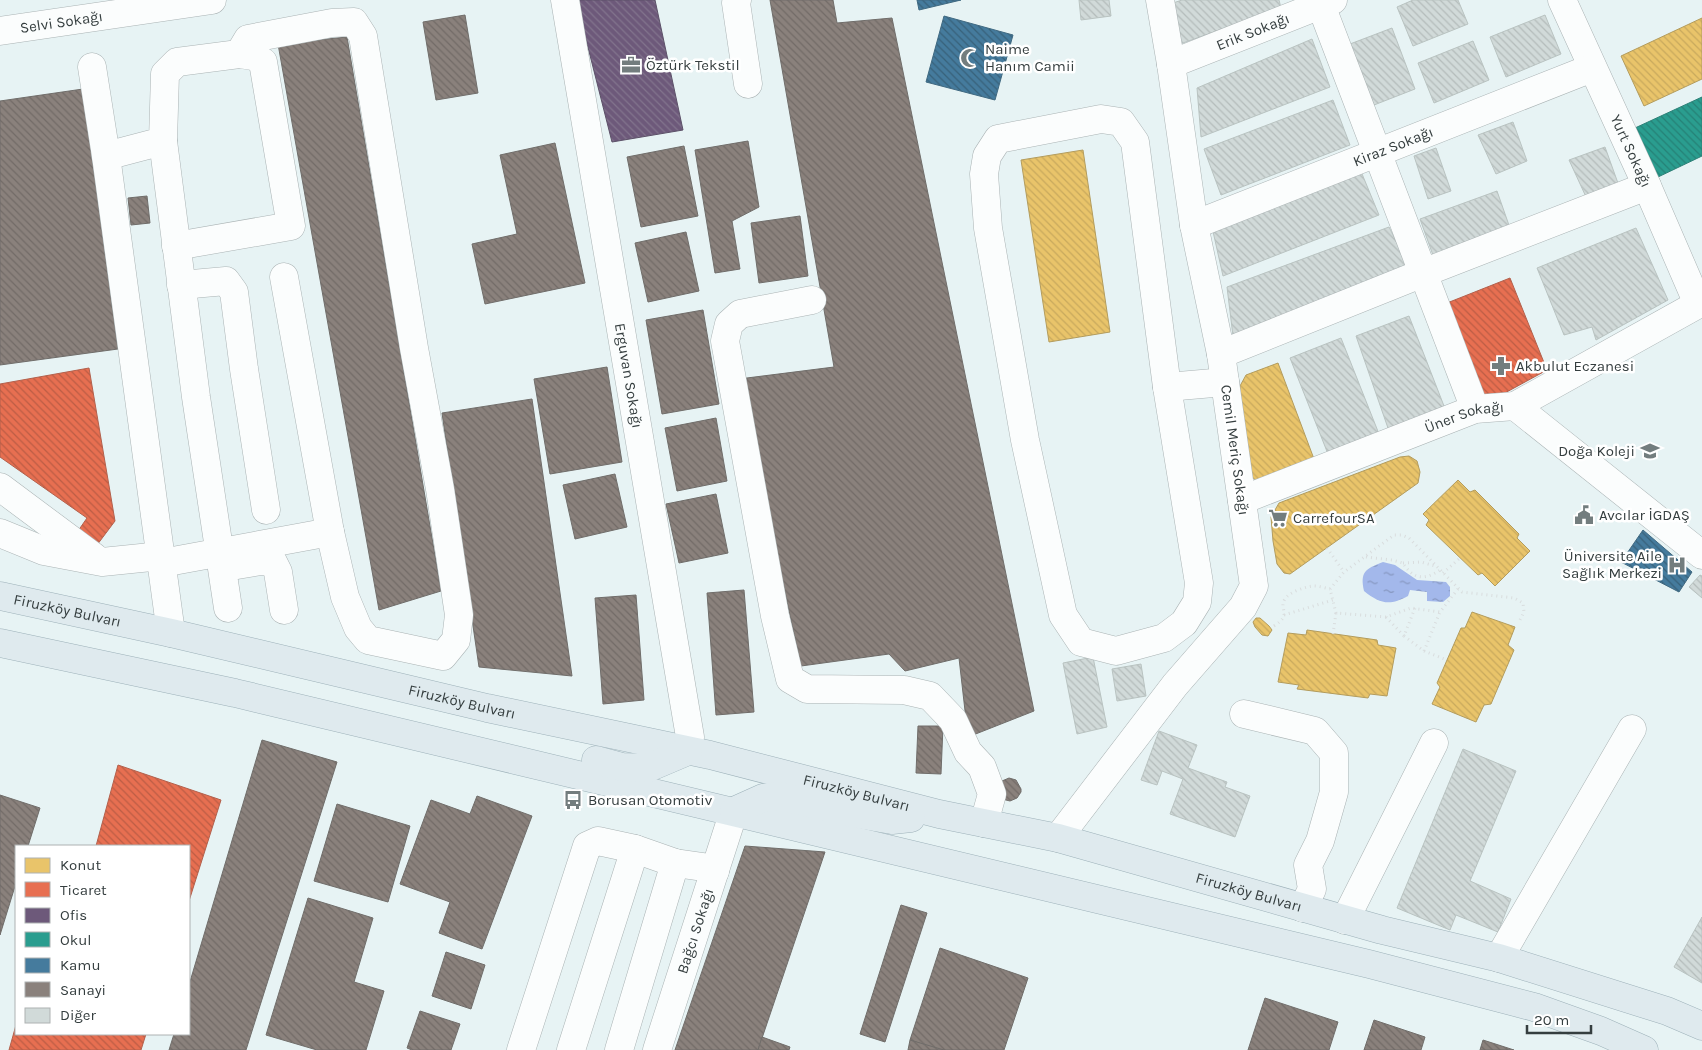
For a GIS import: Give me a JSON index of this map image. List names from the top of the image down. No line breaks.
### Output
{"streets":{"main road":["Firuzköy Bulvarı"],"street":["Selvi Sokağı","Erik Sokağı","Kiraz Sokağı","Yurt Sokağı","Erguvan Sokağı","Üner Sokağı","Cemil Meriç Sokağı","Bağcı Sokağı"]},"crossings":[["Erik Sokağı","Cemil Meriç Sokağı"],["Kiraz Sokağı","Yurt Sokağı"],["Kiraz Sokağı","Cemil Meriç Sokağı"],["Yurt Sokağı","Üner Sokağı"],["Erguvan Sokağı","Firuzköy Bulvarı"],["Üner Sokağı","Cemil Meriç Sokağı"],["Cemil Meriç Sokağı","Firuzköy Bulvarı"]],"places":{"mosque":["Naime Hanım Camii"],"office":["Öztürk Tekstil"],"pharmacy":["Akbulut Eczanesi"],"school or university":["Doğa Koleji"],"public building":["Avcılar İGDAŞ"],"supermarket":["CarrefourSA"],"hospital":["Üniversite Aile Sağlık Merkezi"],"bus stop":["Borusan Otomotiv"]},"legend":["Konut","Ticaret","Ofis","Okul","Kamu","Sanayi","Diğer"],"scale_bar":"20 m"}
